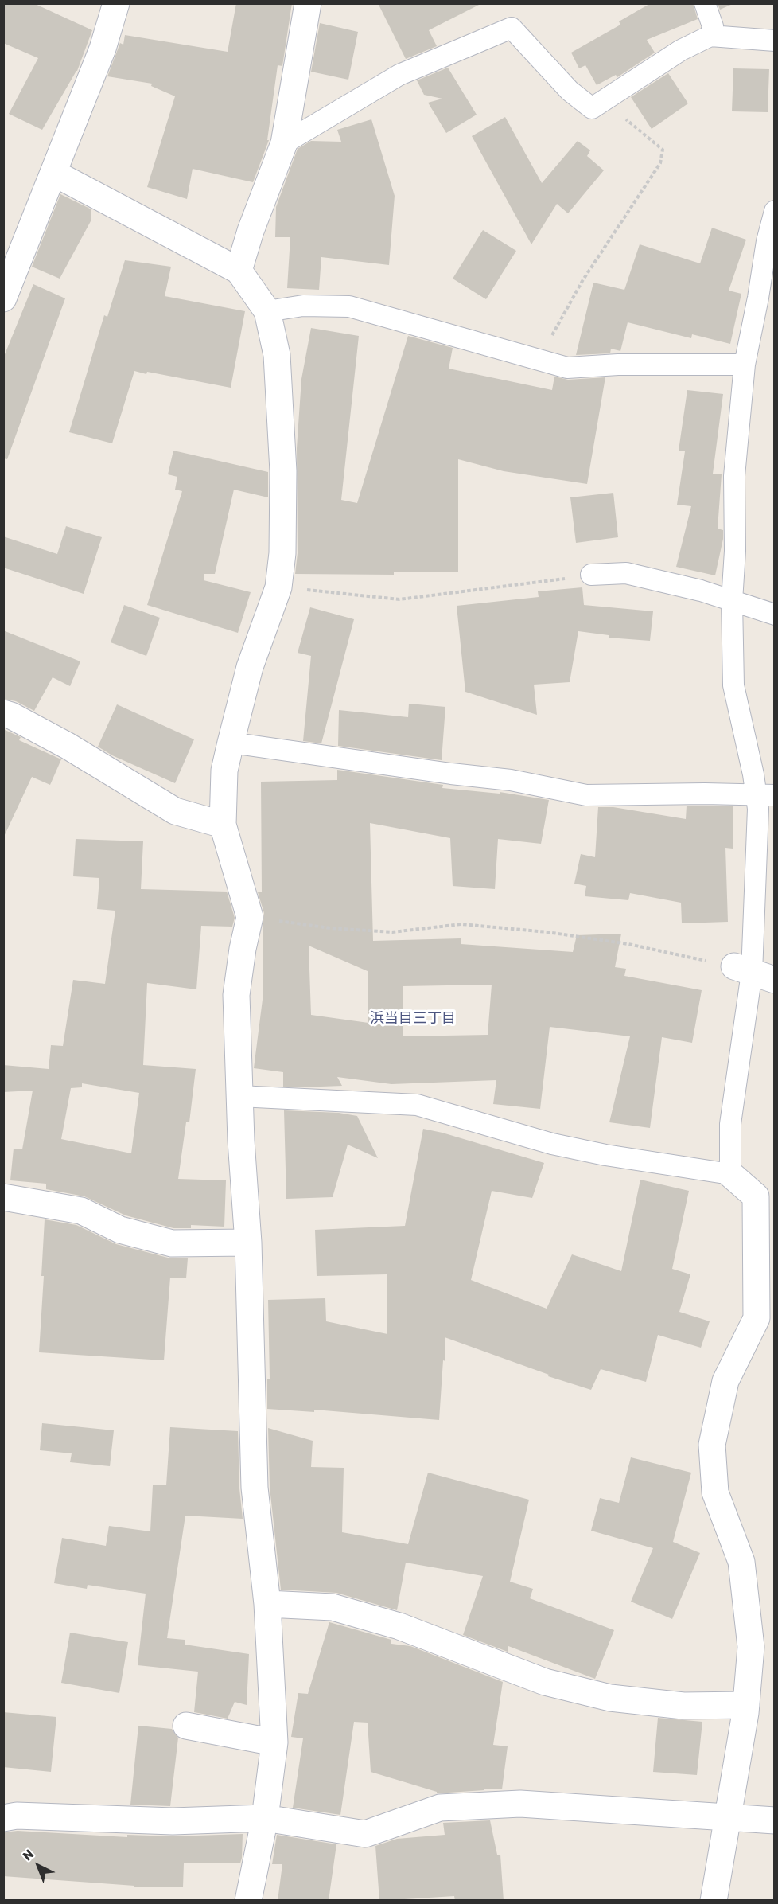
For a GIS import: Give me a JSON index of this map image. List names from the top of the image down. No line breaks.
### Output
{"districts":["浜当目三丁目"],"north":"top left"}
